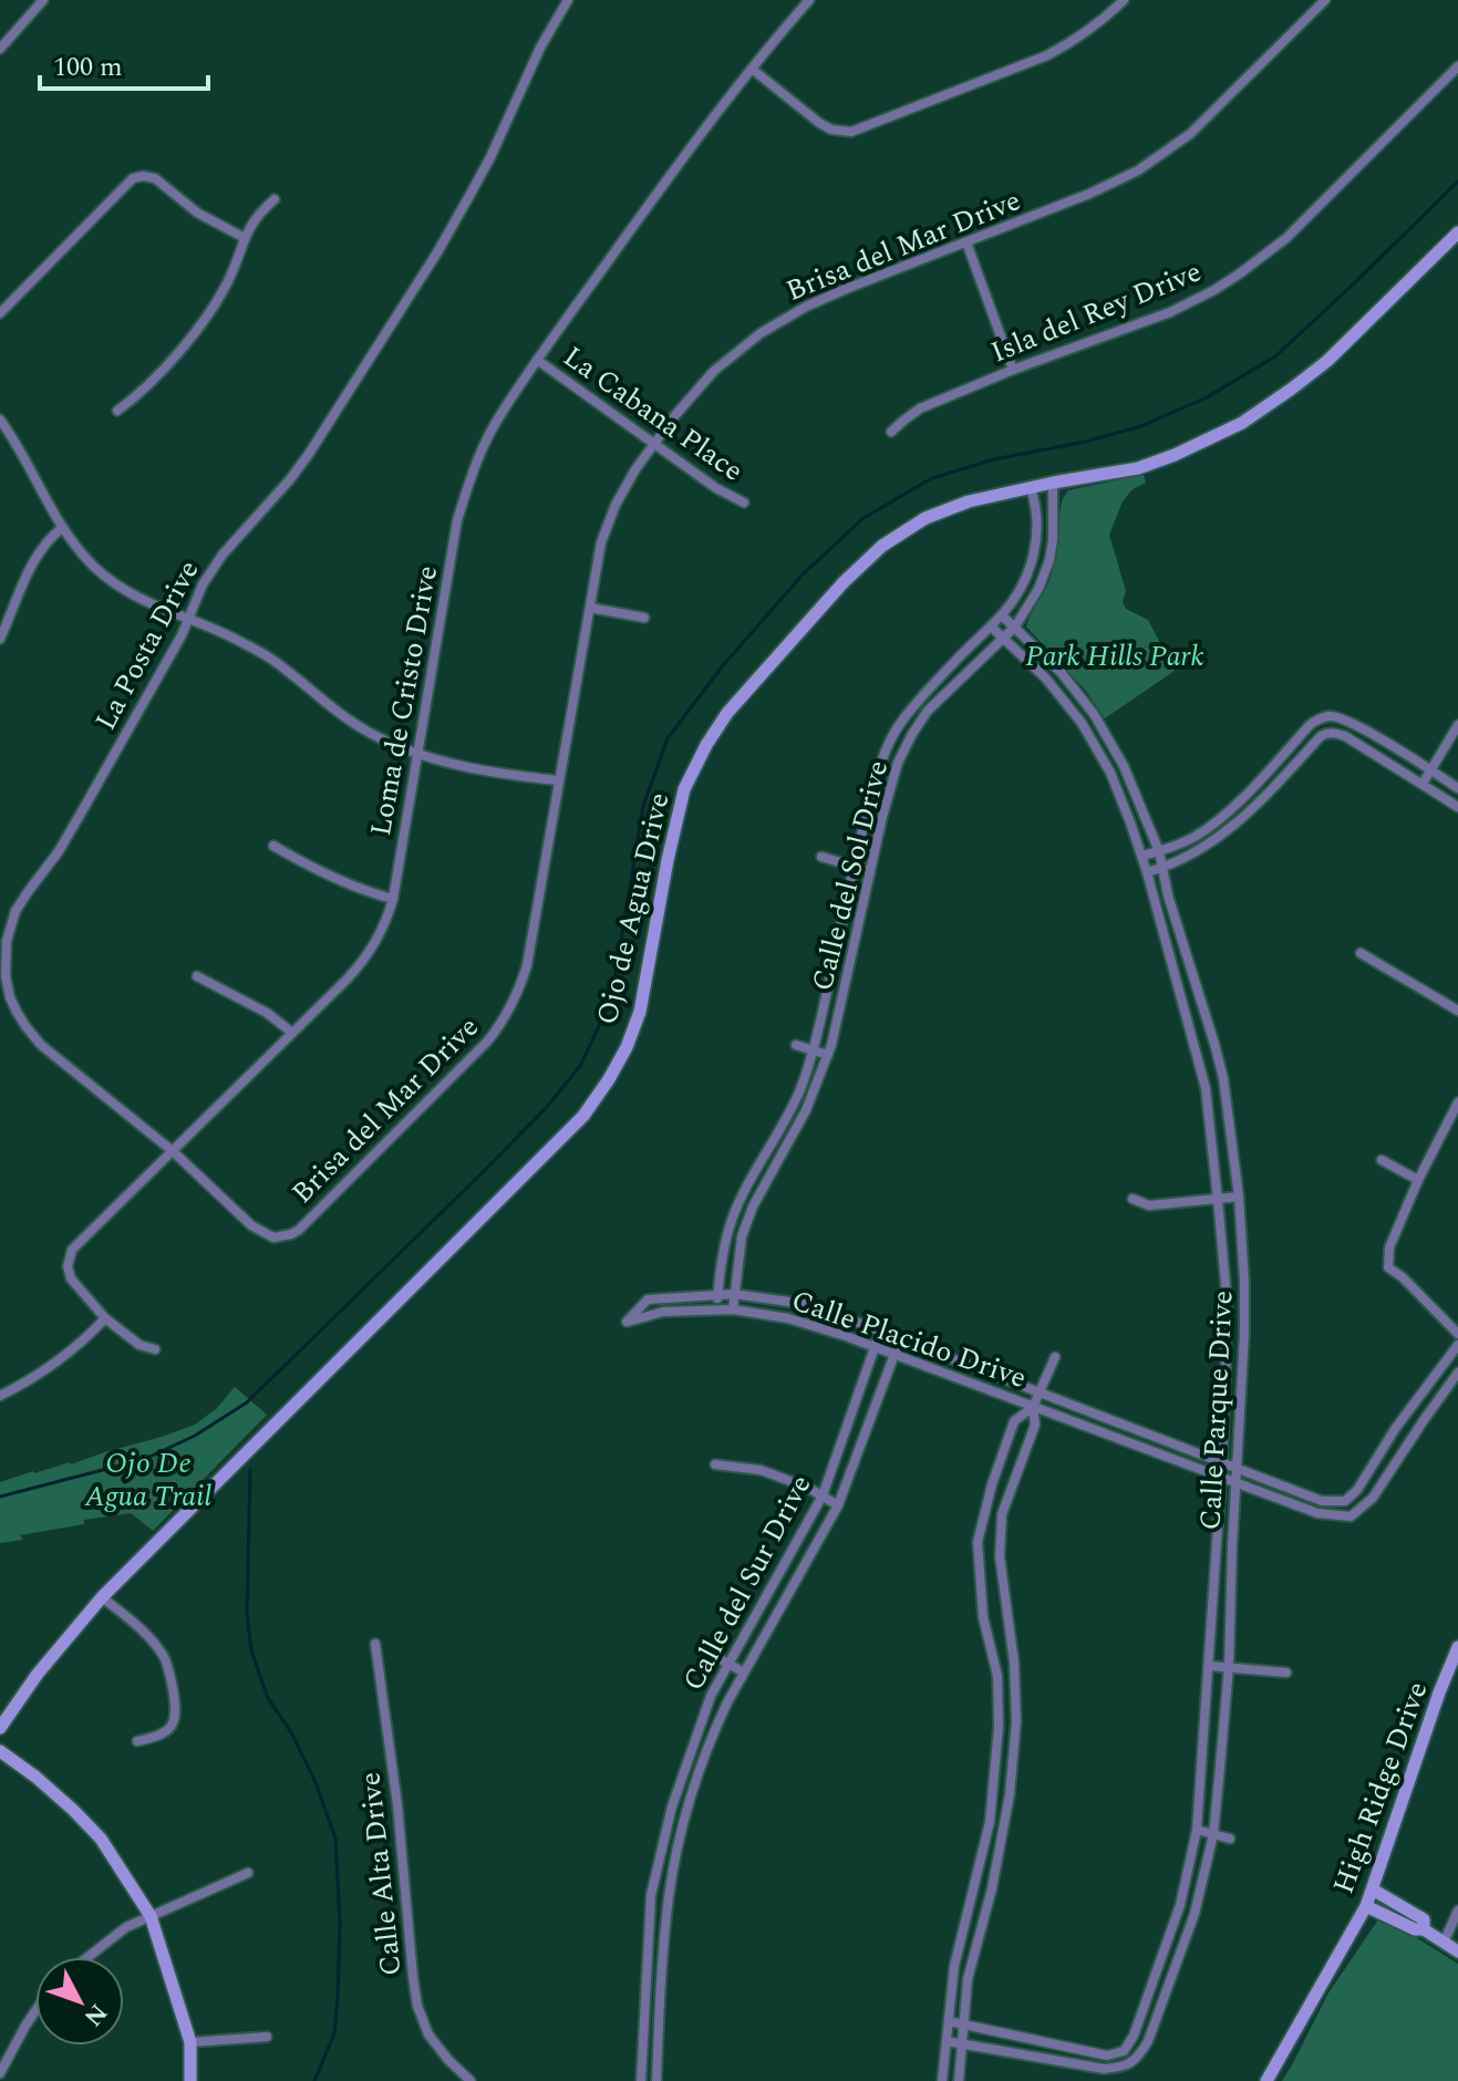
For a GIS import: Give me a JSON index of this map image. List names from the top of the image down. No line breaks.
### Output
{"streets":{"street":["Brisa del Mar Drive","Isla del Rey Drive","La Cabana Place","La Posta Drive","Loma de Cristo Drive","Calle del Sol Drive","Ojo de Agua Drive","Calle Placido Drive","Calle Parque Drive","Calle del Sur Drive","High Ridge Drive","Calle Alta Drive"]},"crossings":[["Brisa del Mar Drive","La Cabana Place"],["Brisa del Mar Drive","La Posta Drive"],["Brisa del Mar Drive","Loma de Cristo Drive"],["La Cabana Place","Loma de Cristo Drive"],["La Posta Drive","Loma de Cristo Drive"],["Calle del Sol Drive","Ojo de Agua Drive"],["Calle del Sol Drive","Calle Placido Drive"],["Calle del Sol Drive","Calle Parque Drive"],["Calle Placido Drive","Calle Parque Drive"],["Calle Placido Drive","Calle del Sur Drive"]],"parks":["Park Hills Park","Ojo De Agua Trail"],"scale_bar":"100 m","north":"bottom right"}
